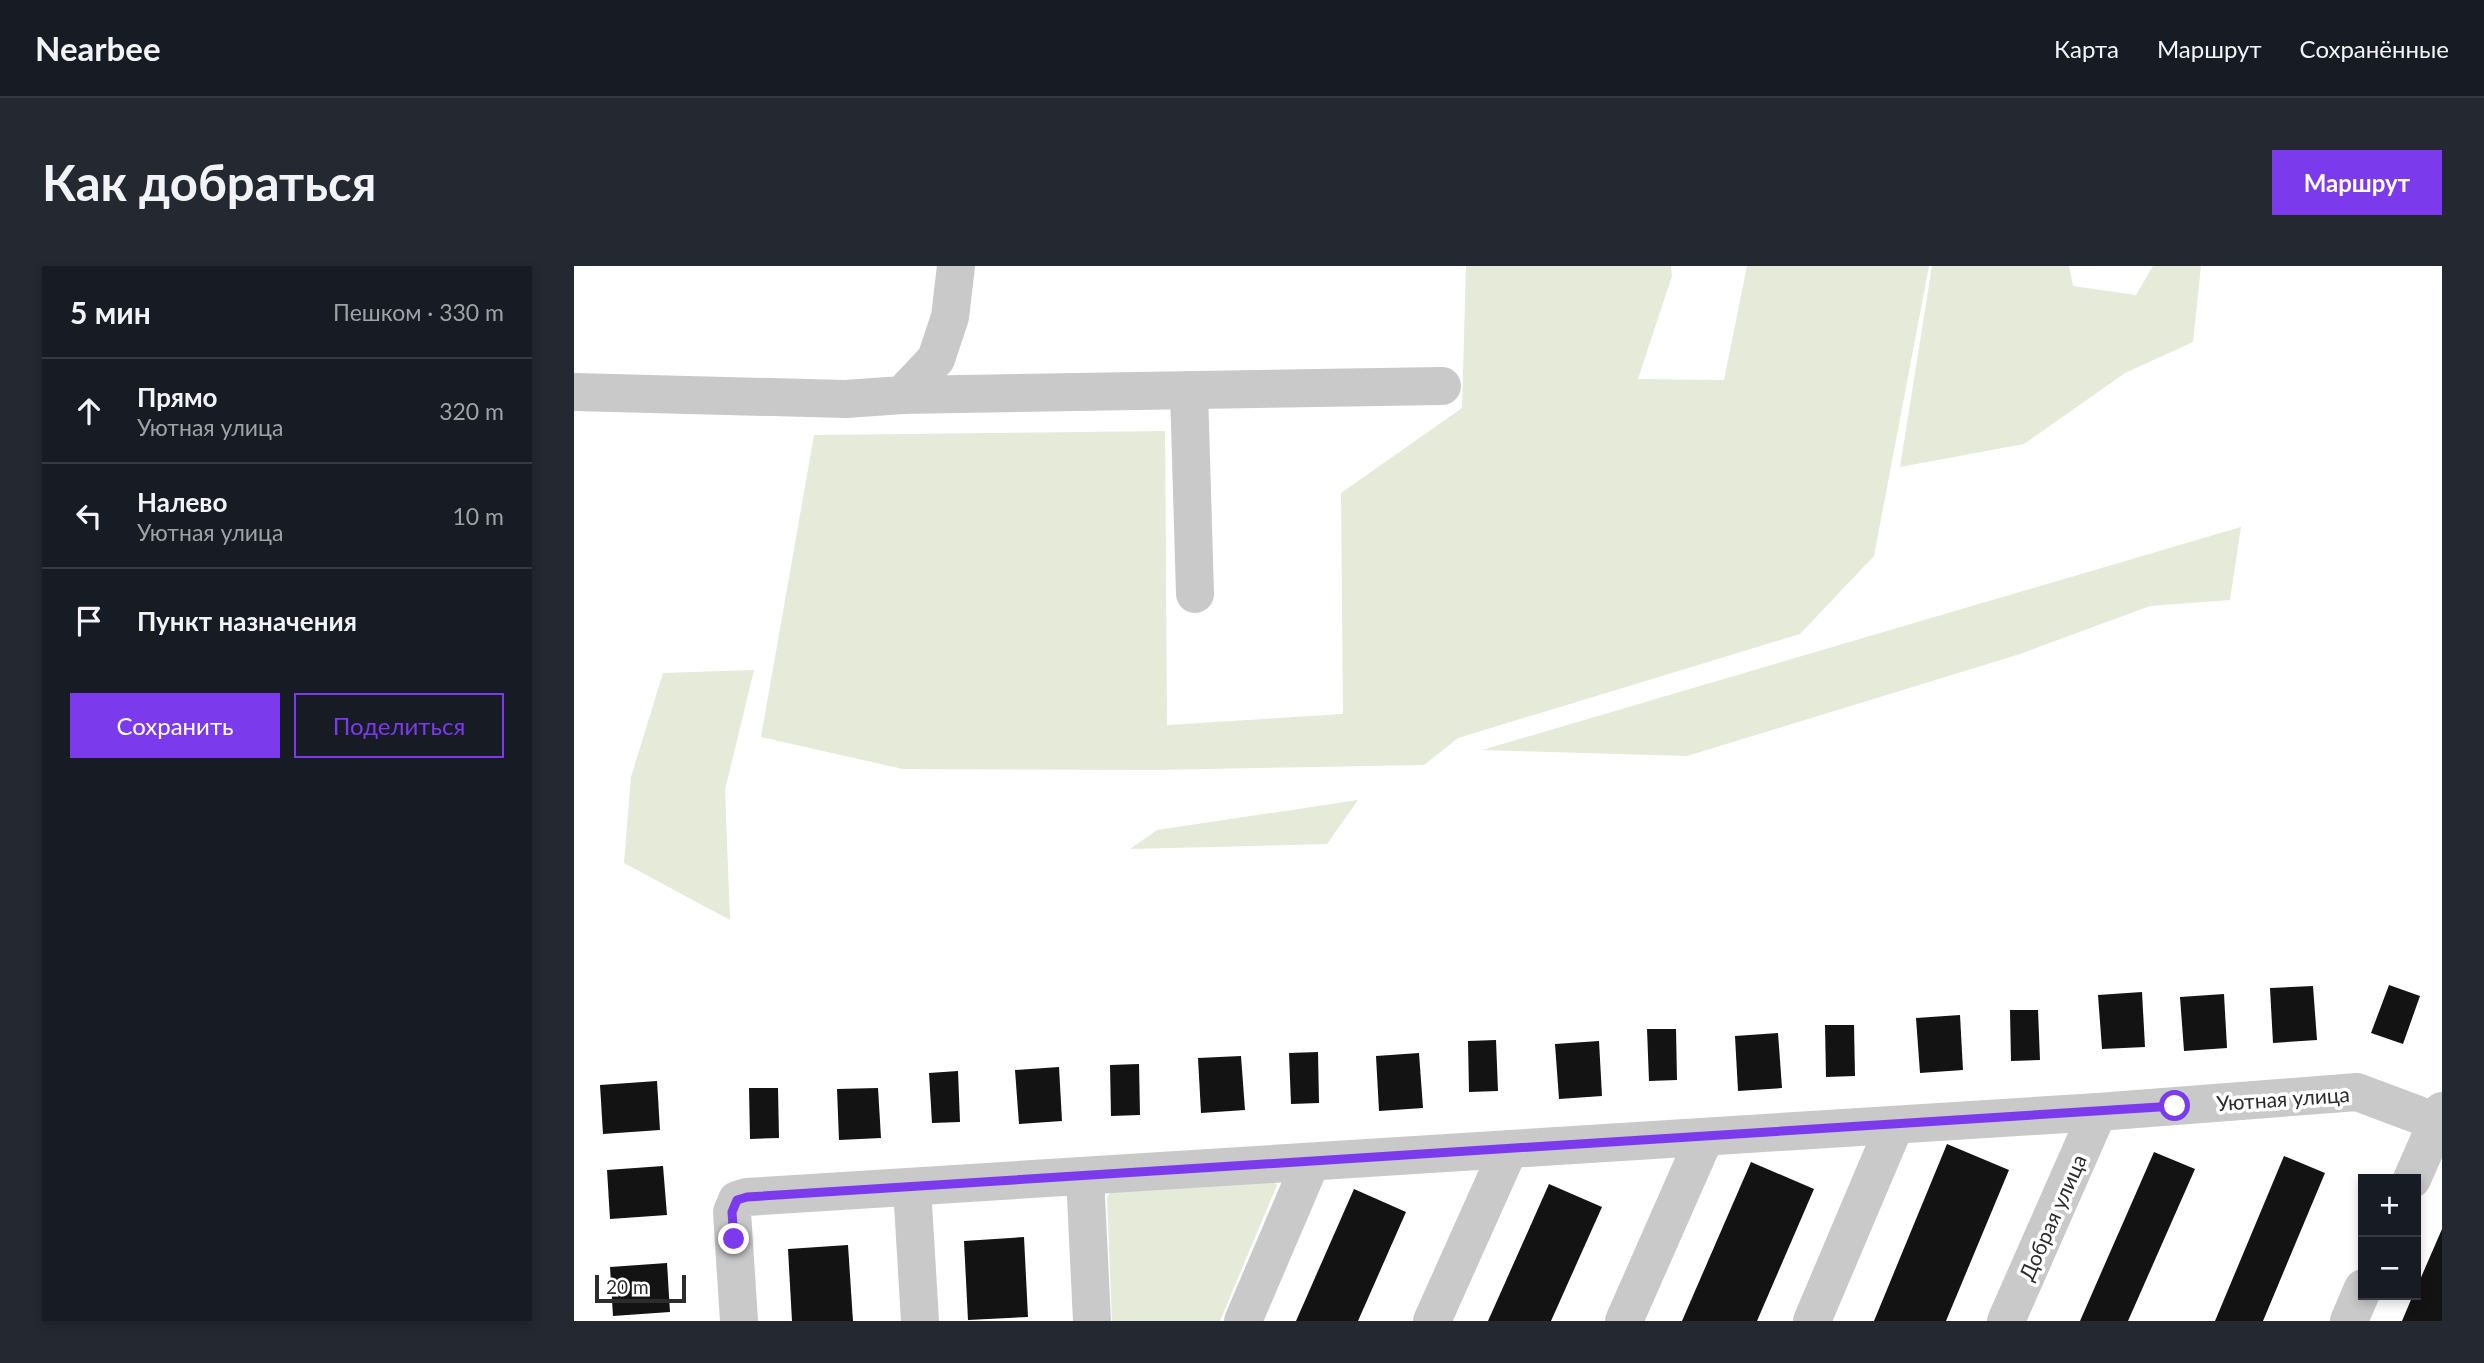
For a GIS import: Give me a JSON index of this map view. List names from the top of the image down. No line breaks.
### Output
{"streets":{"street":["Уютная улица","Добрая улица"]},"crossings":[["Уютная улица","Добрая улица"]],"scale_bar":"20 m","page":{"header":"Nearbee","nav":["Карта","Маршрут","Сохранённые"],"buttons":["Маршрут",["Сохранить","Поделиться"]],"title":"Как добраться","heading":["5 мин","Пешком · 330 m"],"list":[["Прямо","Уютная улица","320 m"],["Налево","Уютная улица","10 m"],"Пункт назначения"],"map_buttons":["+","−"],"scale":"20 m"}}
